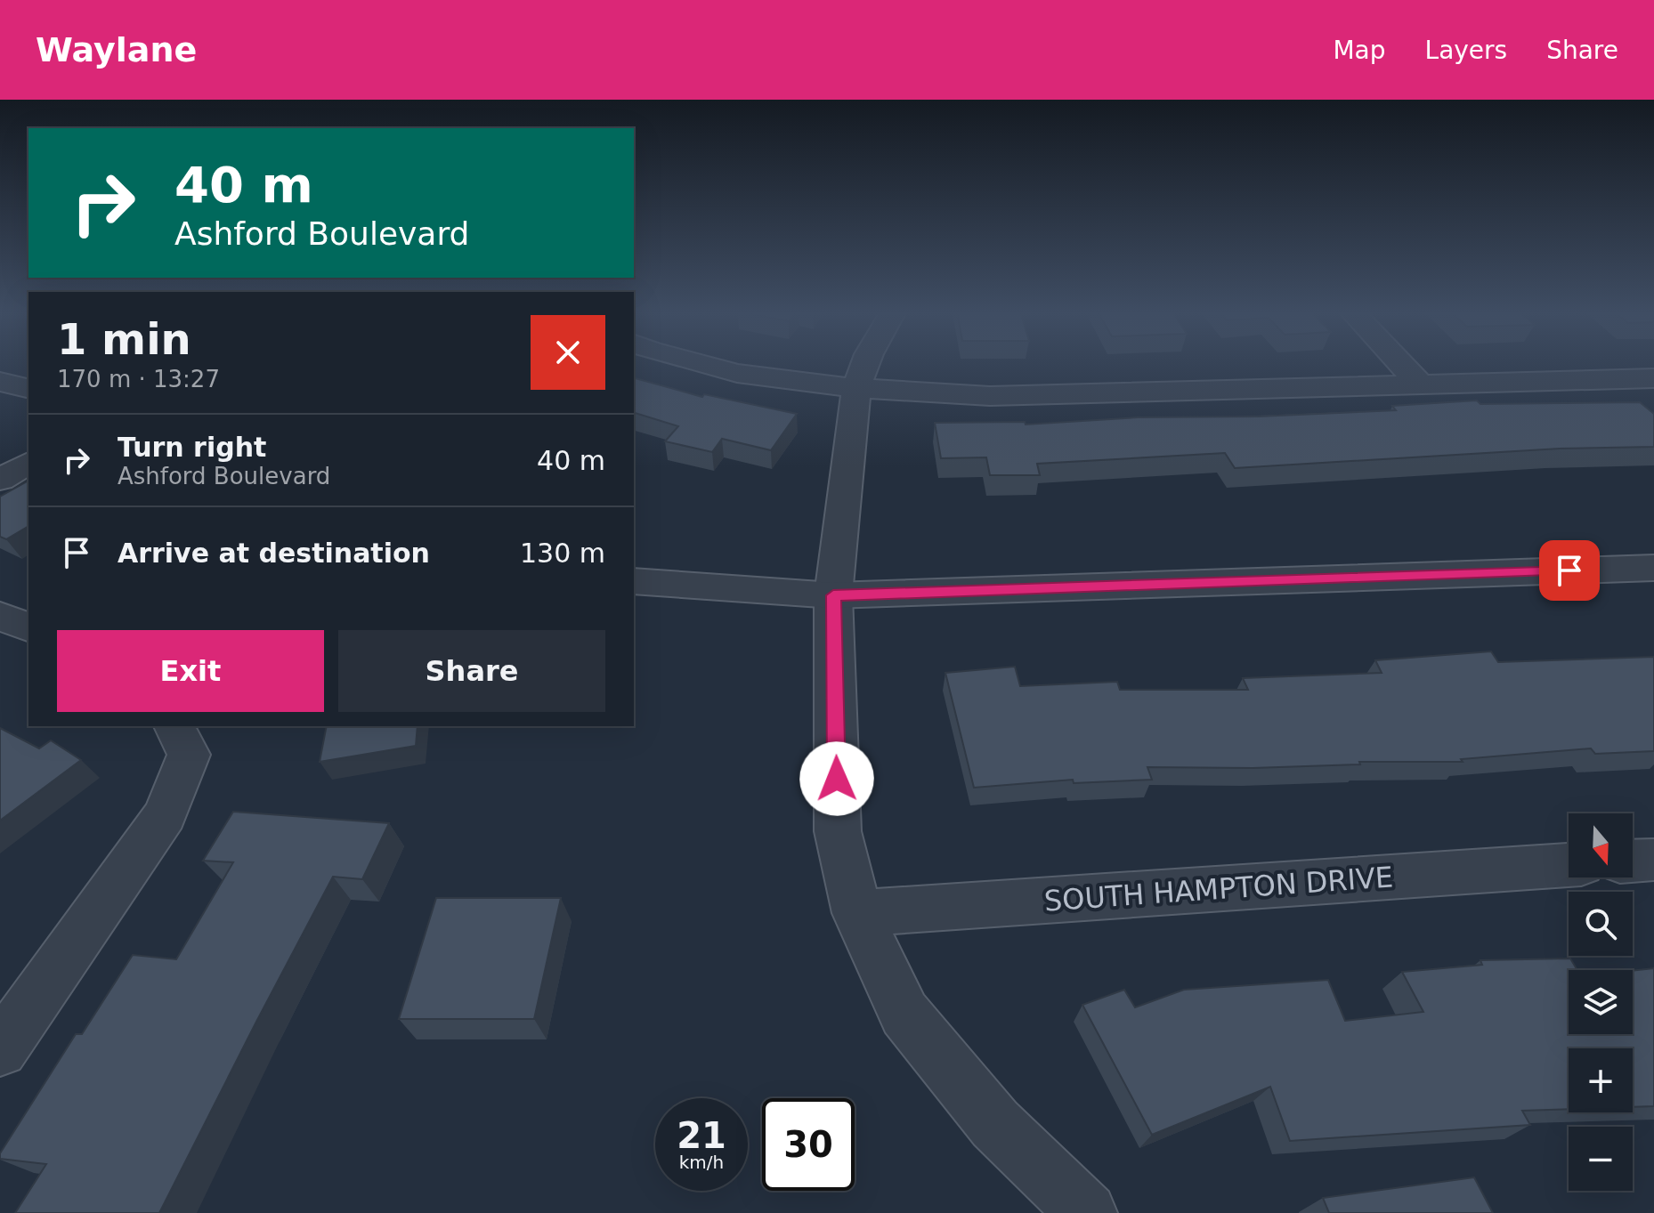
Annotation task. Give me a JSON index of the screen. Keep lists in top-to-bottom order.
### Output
{
  "streets": {
    "street": ["SOUTH HAMPTON DRIVE"]
  },
  "north": "bottom",
  "page": {
    "header": "Waylane",
    "nav": ["Map", "Layers", "Share"],
    "turn": ["40 m", "Ashford Boulevard"],
    "heading": ["1 min", "170 m · 13:27"],
    "list": [
      {
        "name": "Turn right",
        "note": "Ashford Boulevard",
        "value": "40 m"
      },
      {
        "name": "Arrive at destination",
        "value": "130 m"
      }
    ],
    "buttons": ["Exit", "Share"],
    "map_buttons": ["+", "−"],
    "speed": "21 km/h",
    "limit": "30"
  }
}
